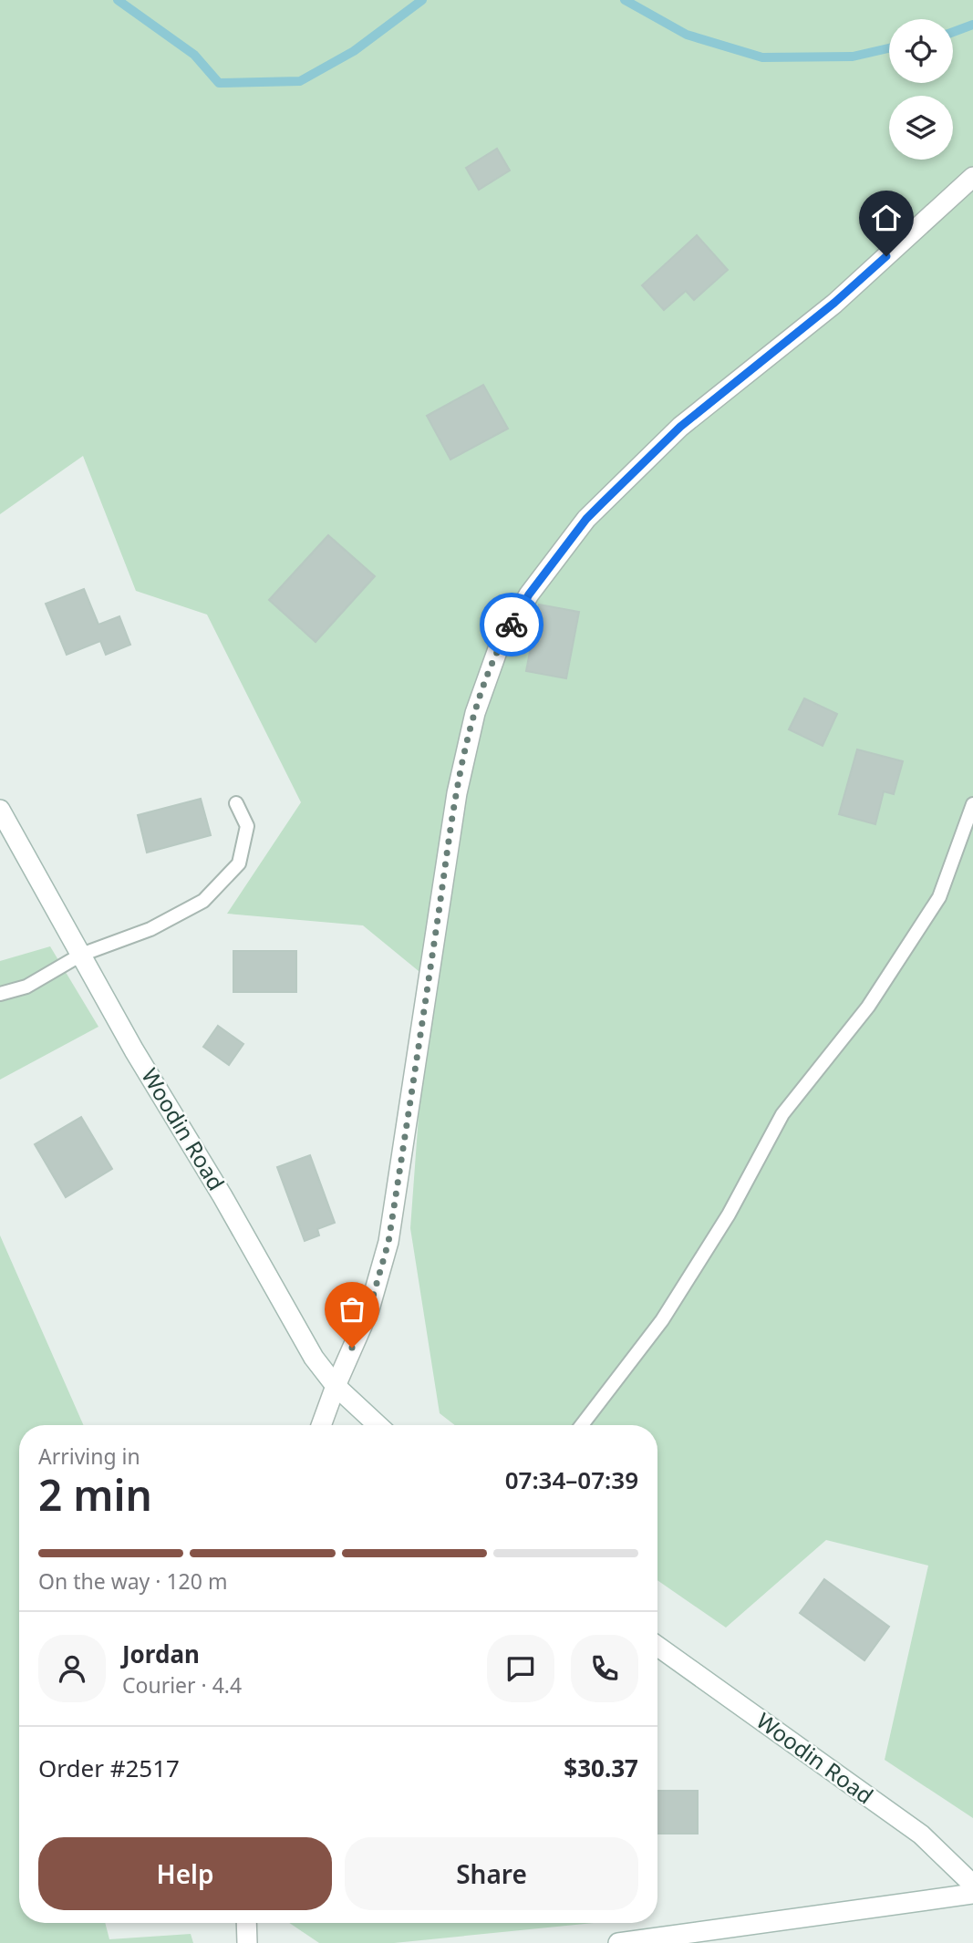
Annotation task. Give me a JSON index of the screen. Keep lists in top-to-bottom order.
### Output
{
  "streets": {
    "street": ["Woodin Road"]
  },
  "page": {
    "heading": ["2 min", "Arriving in", "07:34–07:39"],
    "panel": [
      "Jordan",
      "Courier · 4.4",
      "Order #2517",
      "$30.37"
    ],
    "bar": "On the way · 120 m",
    "buttons": ["Help", "Share"]
  }
}
